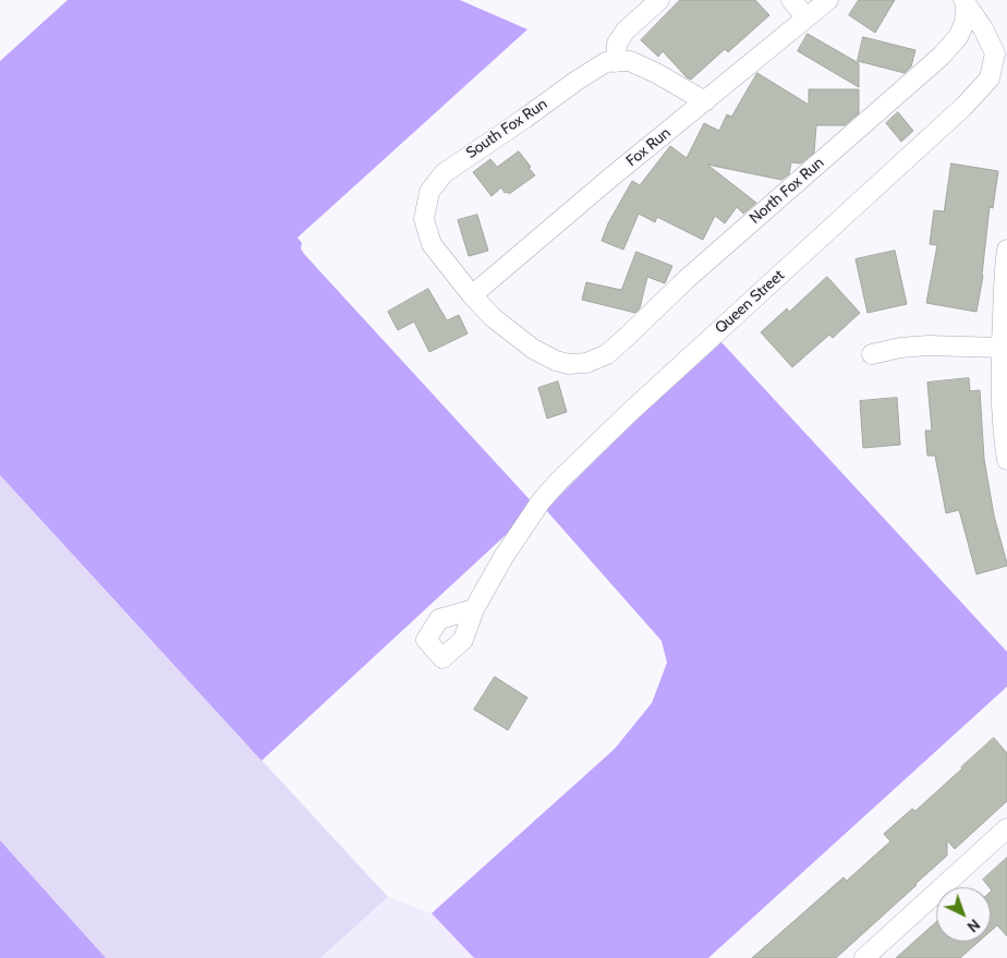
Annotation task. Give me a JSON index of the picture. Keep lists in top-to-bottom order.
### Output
{
  "streets": {
    "street": [
      "South Fox Run",
      "Fox Run",
      "North Fox Run",
      "Queen Street"
    ]
  },
  "crossings": [
    ["South Fox Run", "Fox Run"],
    ["South Fox Run", "North Fox Run"],
    ["Fox Run", "North Fox Run"],
    ["North Fox Run", "Queen Street"]
  ],
  "north": "bottom right"
}
